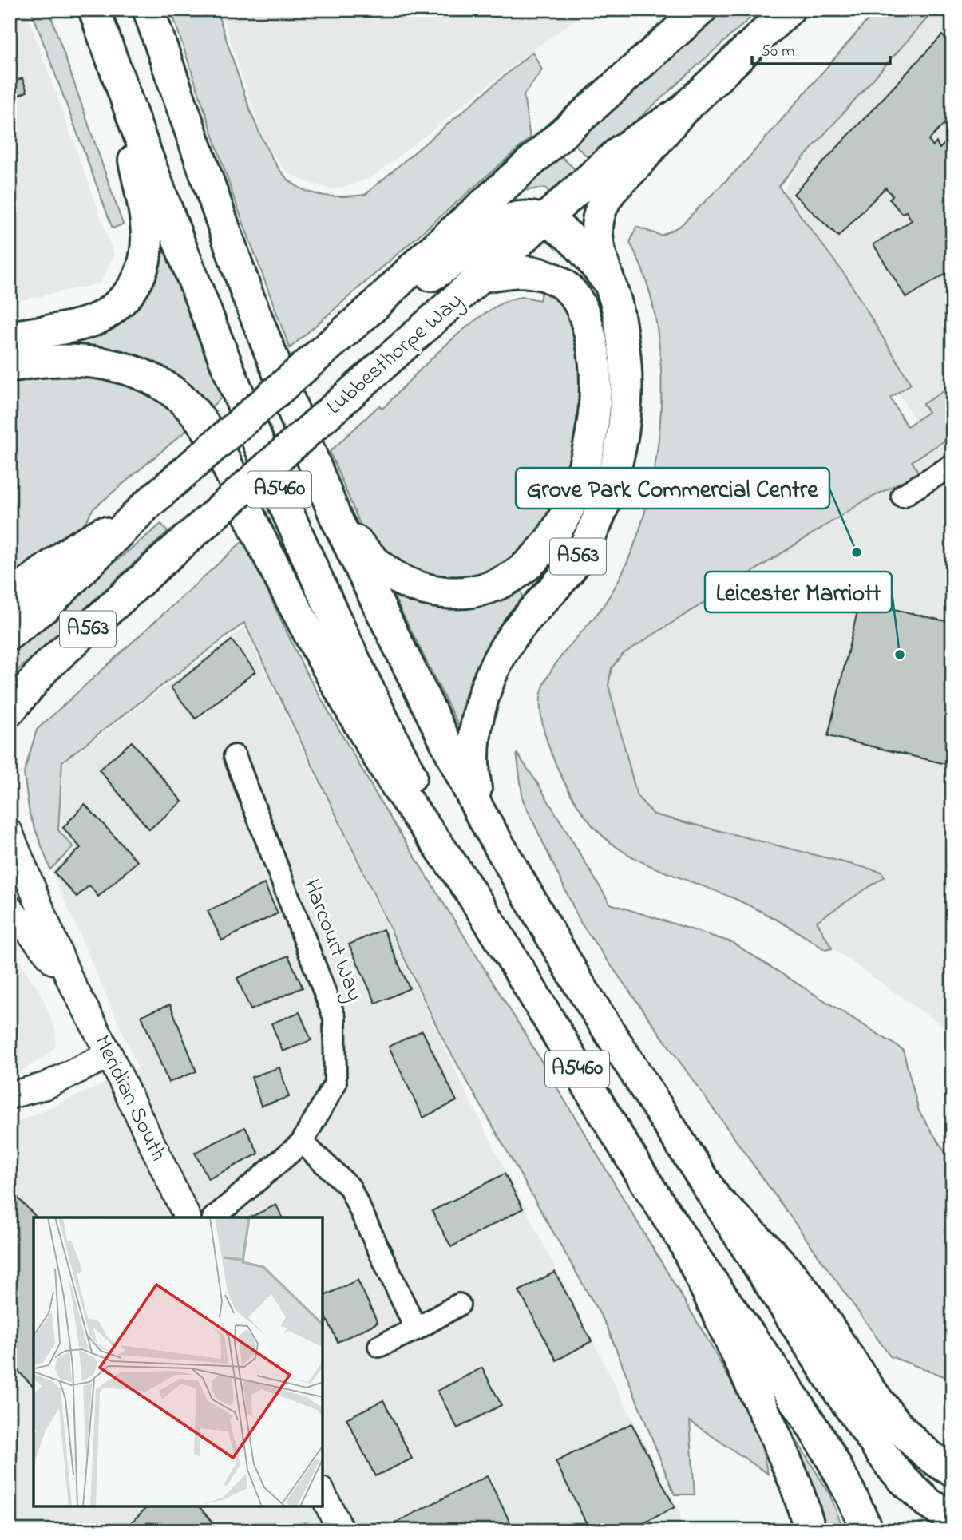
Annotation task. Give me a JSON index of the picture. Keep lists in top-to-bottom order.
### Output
{
  "streets": {
    "highway": ["Lubbesthorpe Way", "A5460", "A563"],
    "street": ["Harcourt Way", "Meridian South"]
  },
  "crossings": [
    ["Lubbesthorpe Way", "A563"],
    ["A5460", "A563"]
  ],
  "places": ["Grove Park Commercial Centre", "Leicester Marriott"],
  "scale_bar": "50 m"
}
